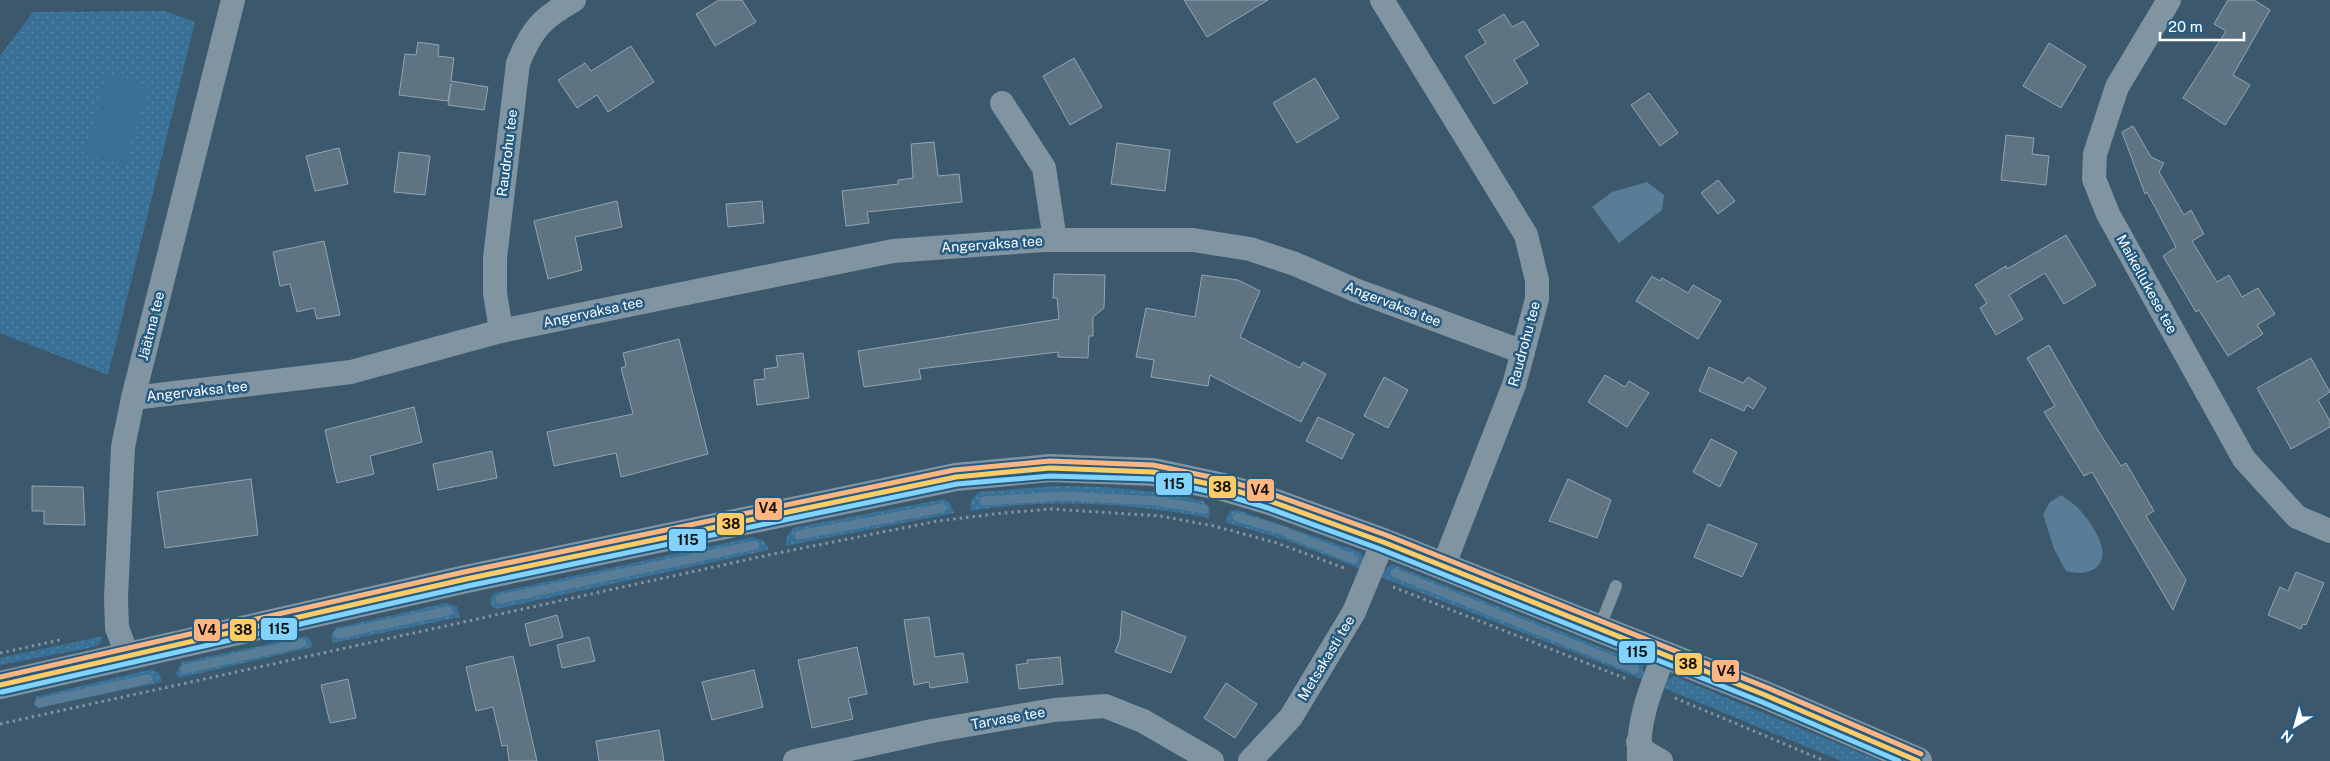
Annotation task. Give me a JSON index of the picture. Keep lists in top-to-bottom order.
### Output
{
  "streets": {
    "street": [
      "Raudrohu tee",
      "Angervaksa tee",
      "Maikellukese tee",
      "Jäätma tee",
      "Metsakasti tee",
      "Tarvase tee"
    ]
  },
  "crossings": [
    ["Raudrohu tee", "Angervaksa tee"],
    ["Angervaksa tee", "Jäätma tee"]
  ],
  "lines": ["transit line V4", "transit line 38", "transit line 115"],
  "scale_bar": "20 m",
  "north": "bottom left"
}
